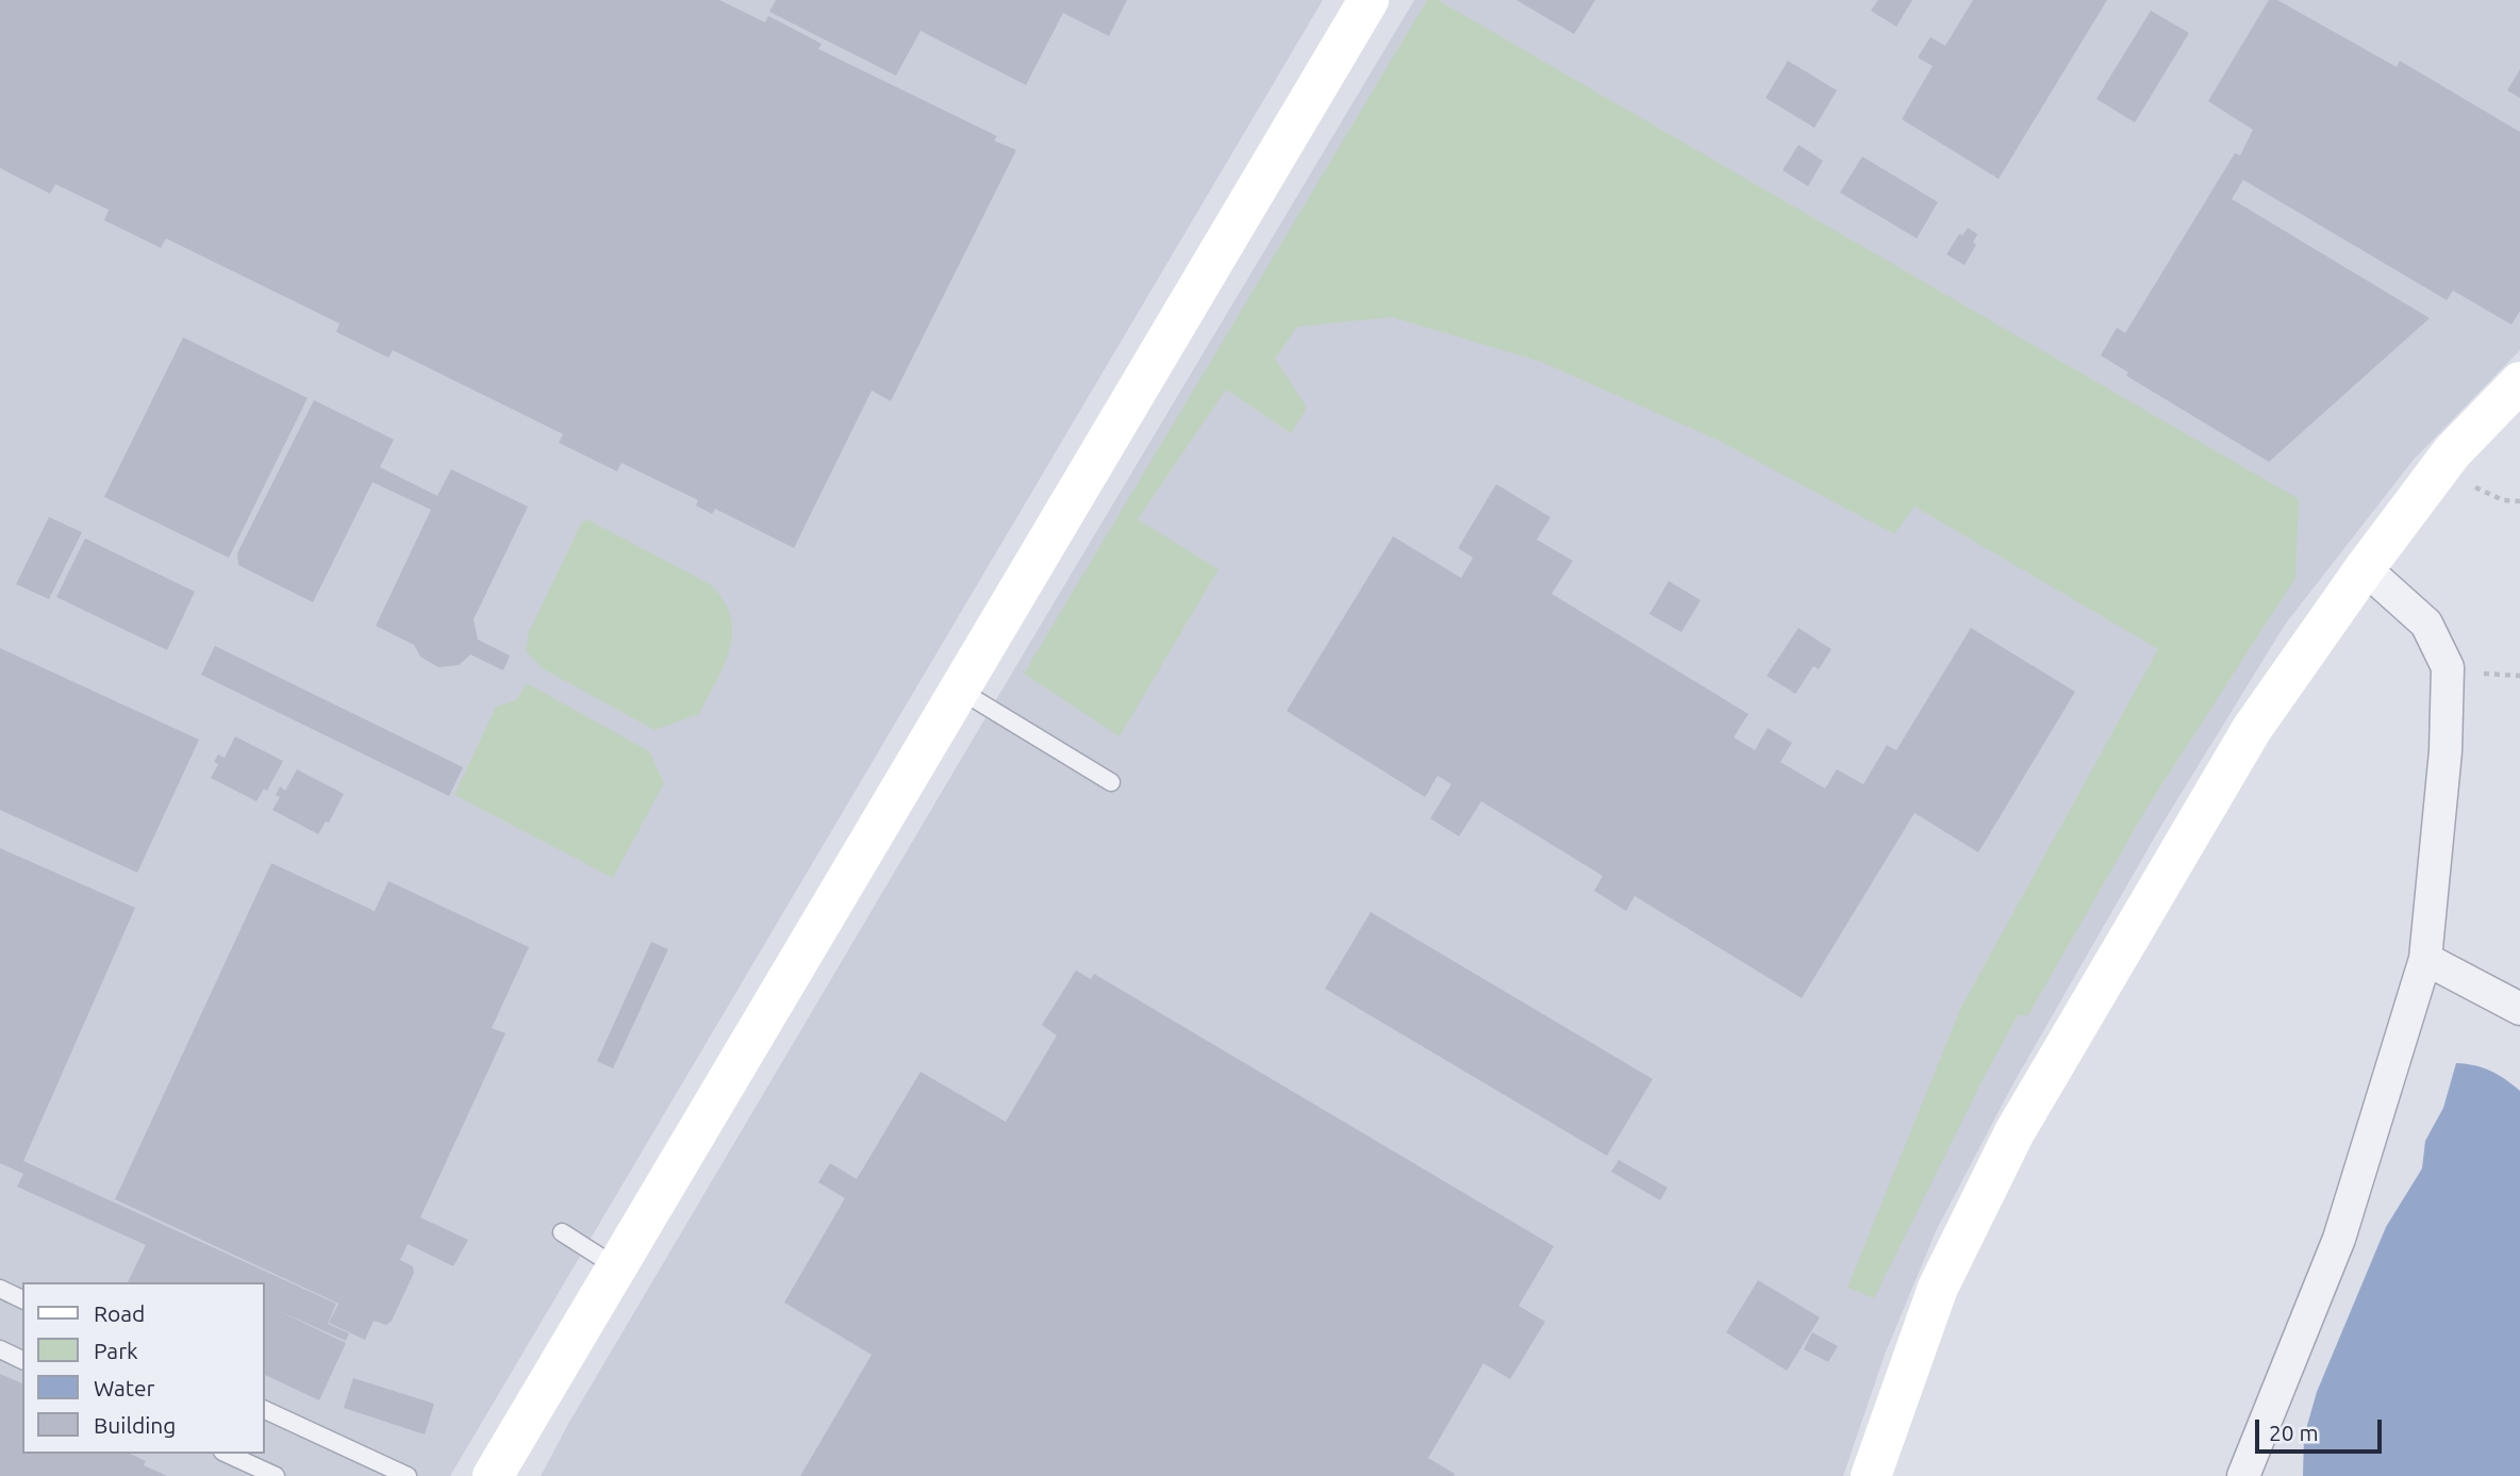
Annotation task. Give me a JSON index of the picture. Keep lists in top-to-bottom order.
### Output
{
  "legend": [
    "Road",
    "Park",
    "Water",
    "Building"
  ],
  "scale_bar": "20 m"
}
